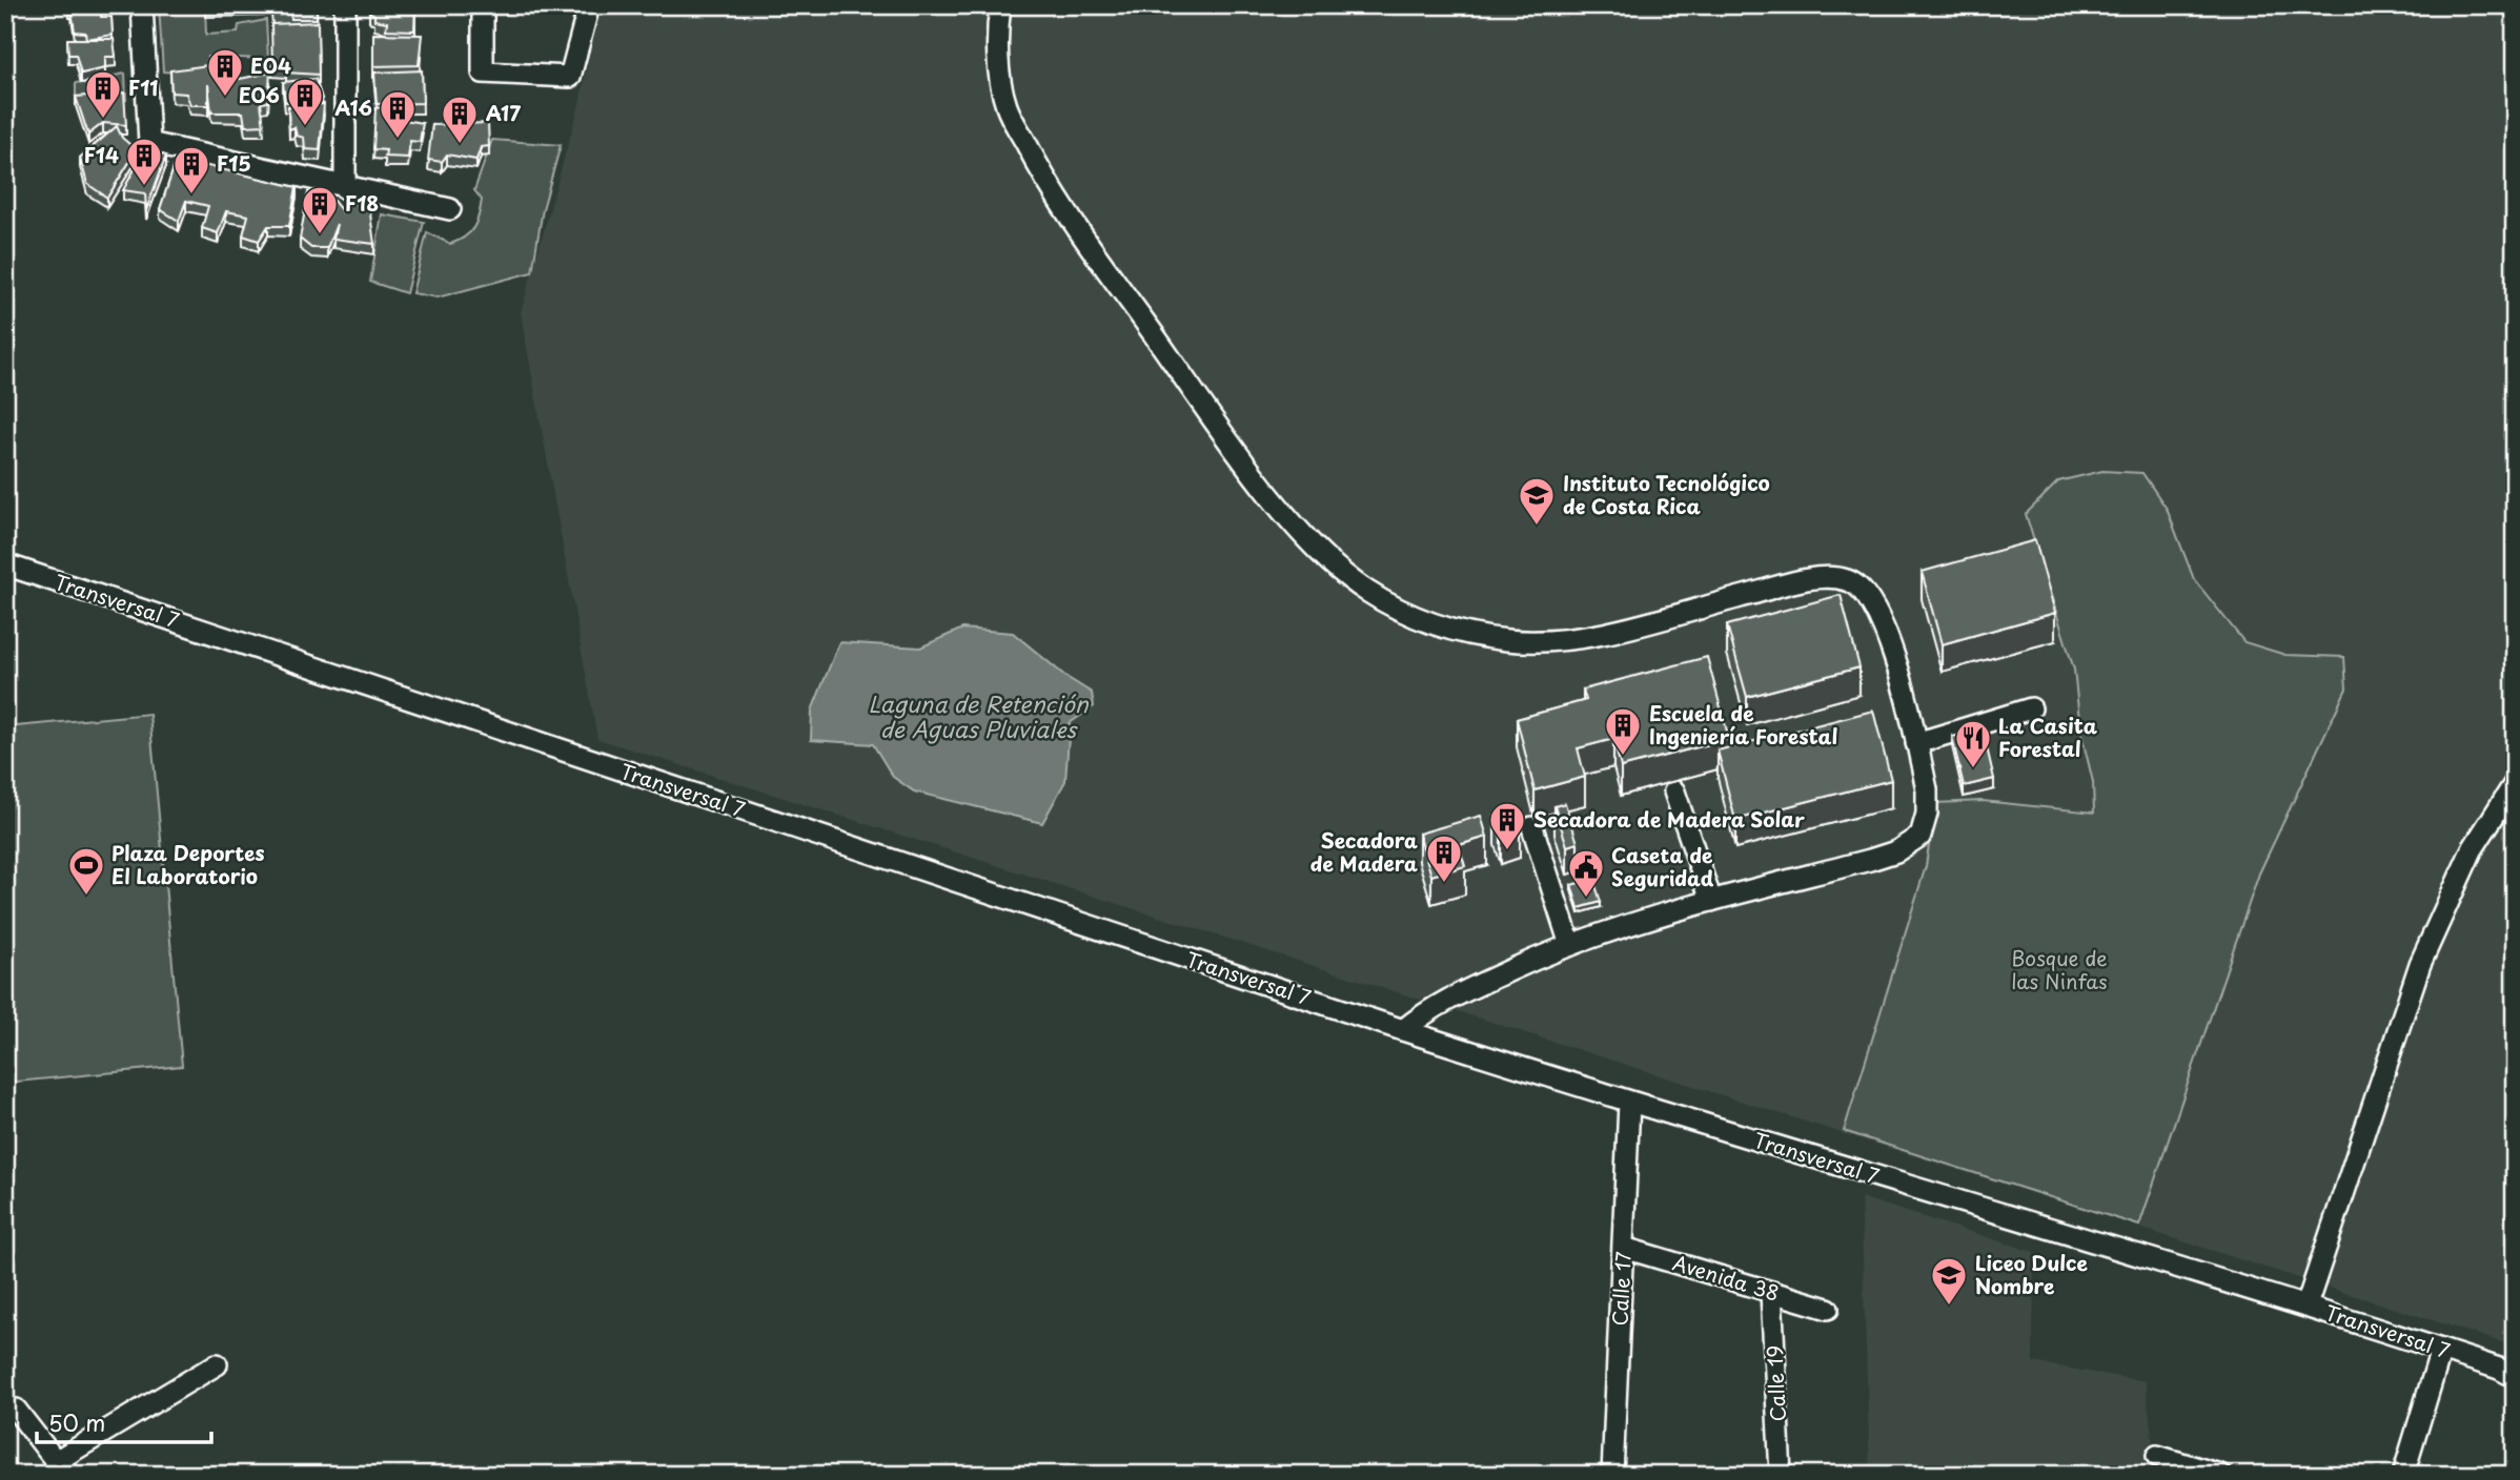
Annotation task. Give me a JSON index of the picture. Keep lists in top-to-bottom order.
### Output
{
  "streets": {
    "street": [
      "Transversal 7",
      "Avenida 38",
      "Calle 17",
      "Calle 19"
    ]
  },
  "crossings": [
    ["Transversal 7", "Calle 17"],
    ["Avenida 38", "Calle 17"],
    ["Avenida 38", "Calle 19"]
  ],
  "water": ["Laguna de Retención de Aguas Pluviales"],
  "parks": ["Bosque de las Ninfas"],
  "places": {
    "building": [
      "E04",
      "F11",
      "E06",
      "A16",
      "A17",
      "F14",
      "F15",
      "F18",
      "Escuela de Ingeniería Forestal",
      "Secadora de Madera Solar",
      "Secadora de Madera"
    ],
    "school or university": ["Instituto Tecnológico de Costa Rica", "Liceo Dulce Nombre"],
    "restaurant": ["La Casita Forestal"],
    "sports": ["Plaza Deportes El Laboratorio"],
    "public building": ["Caseta de Seguridad"]
  },
  "scale_bar": "50 m"
}
